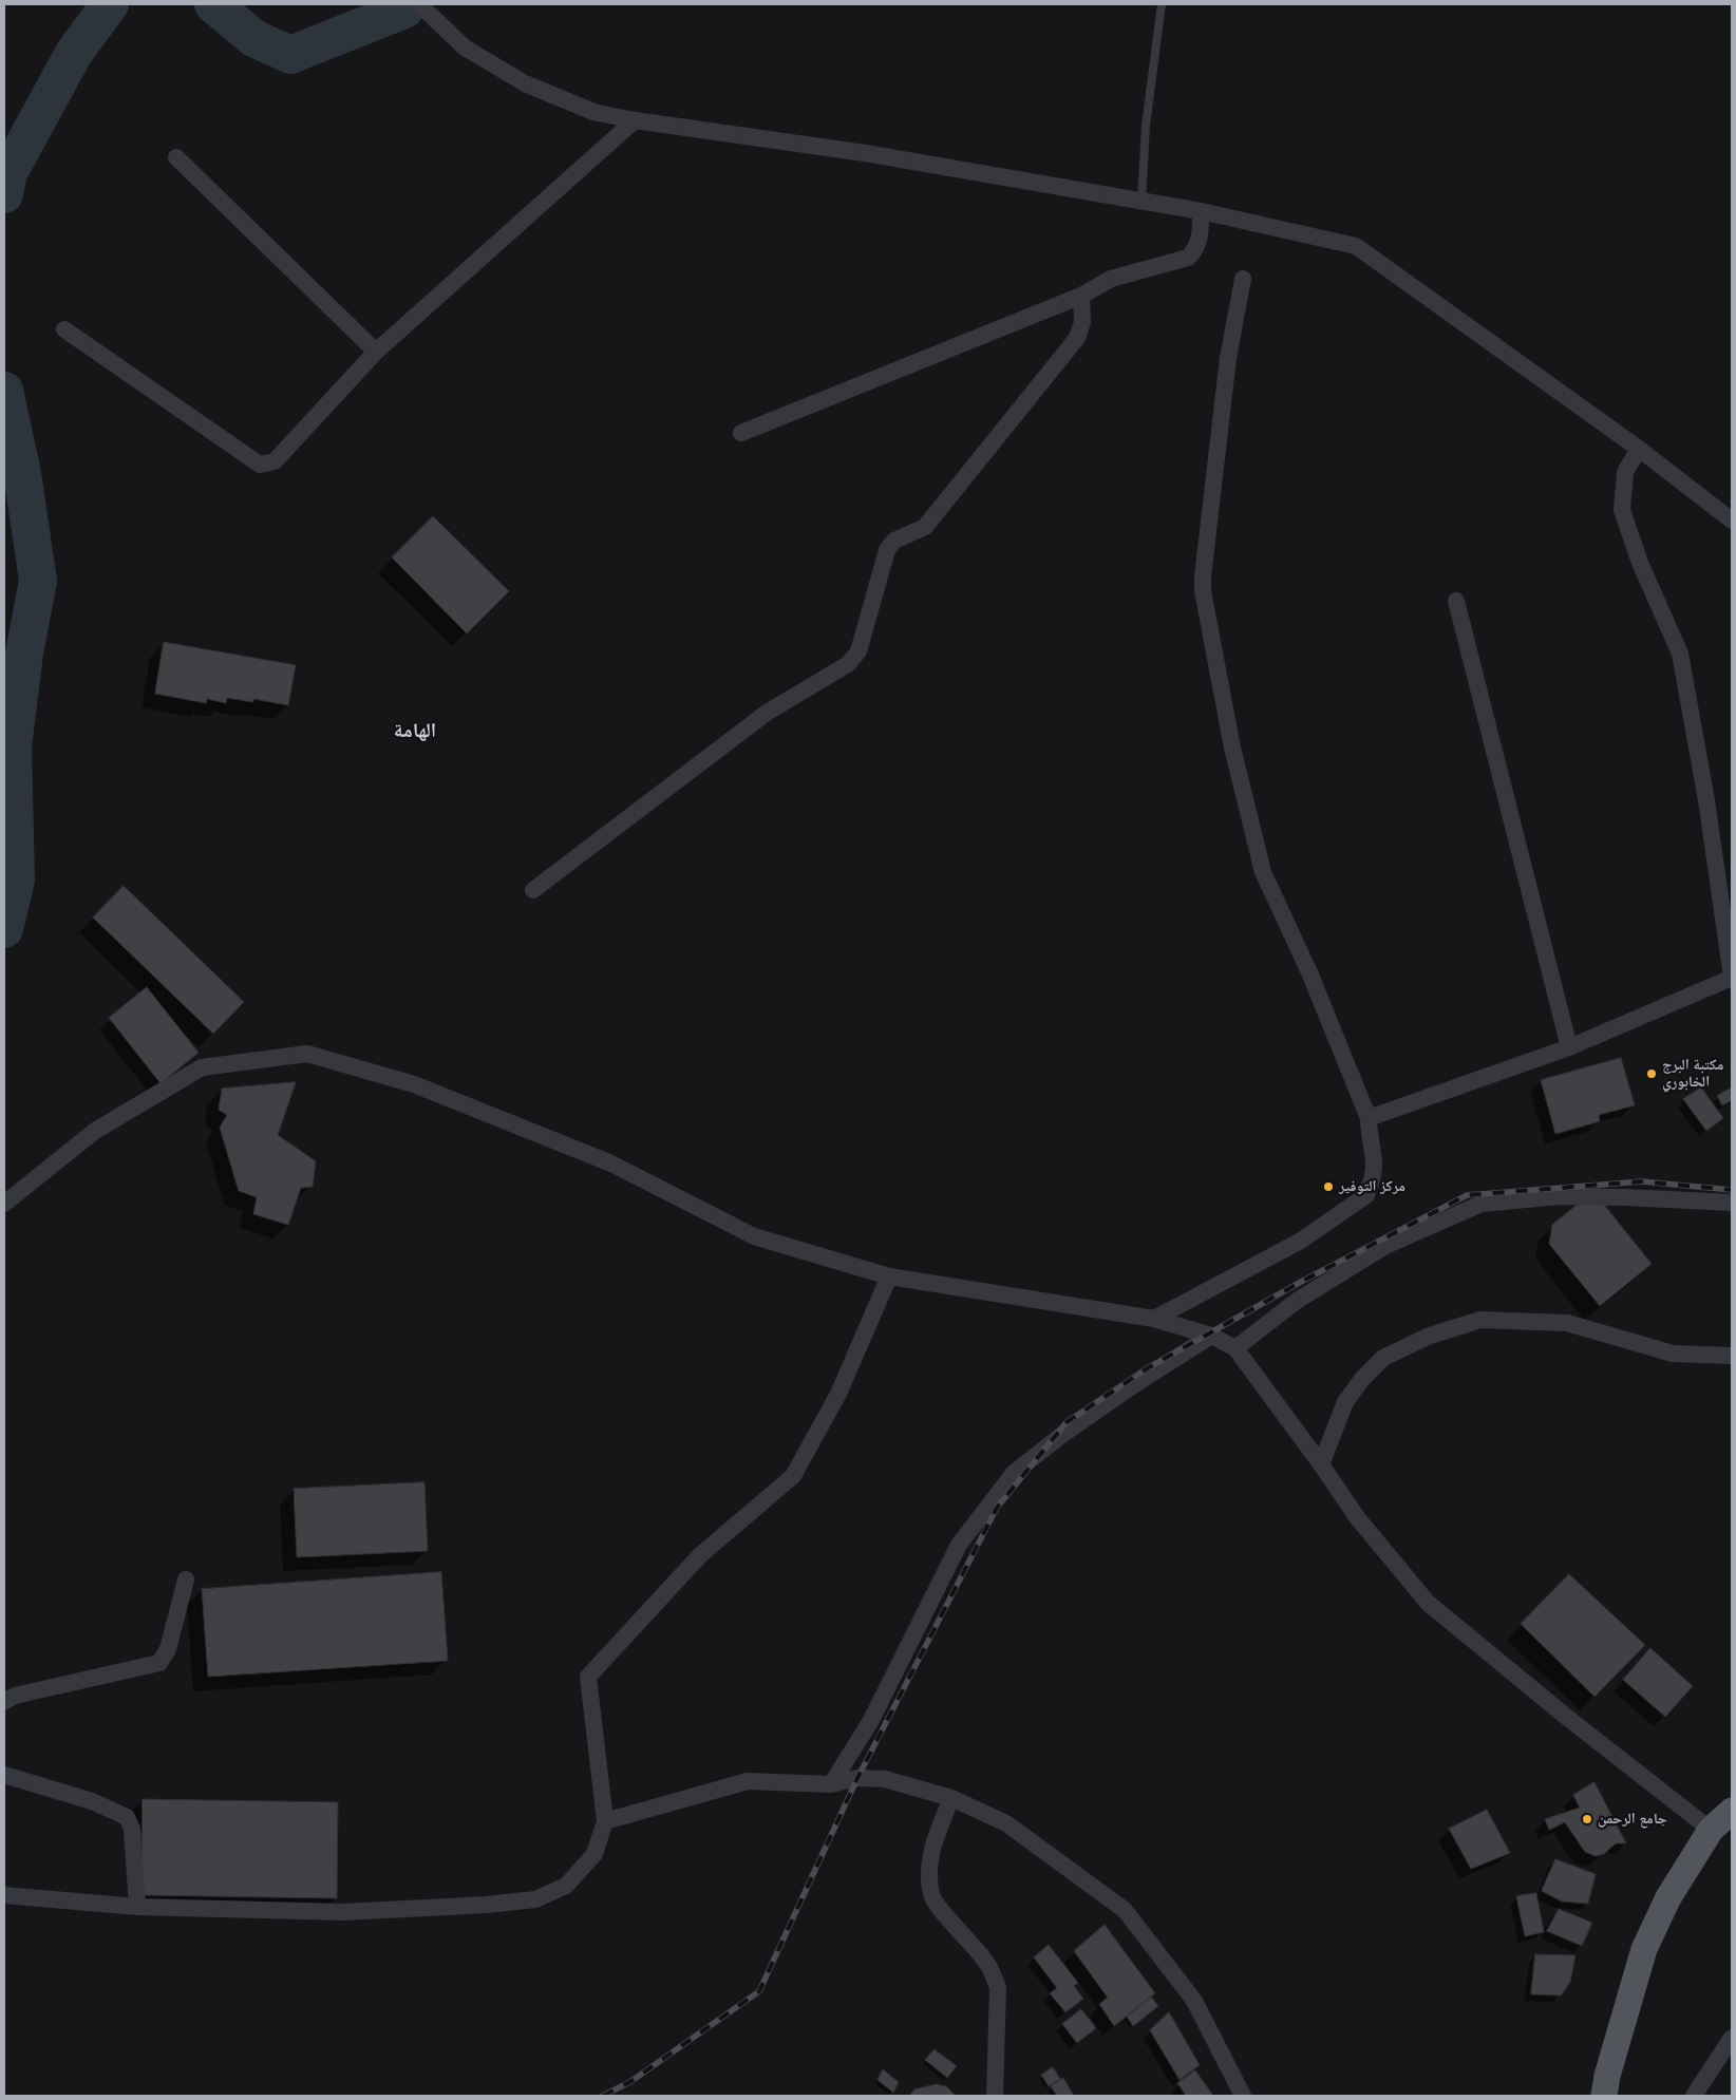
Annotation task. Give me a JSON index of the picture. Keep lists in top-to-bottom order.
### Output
{
  "districts": ["الهامة"],
  "places": ["مكتبة البرج الخابوري", "مركز التوفير", "جامع الرحمن"]
}
